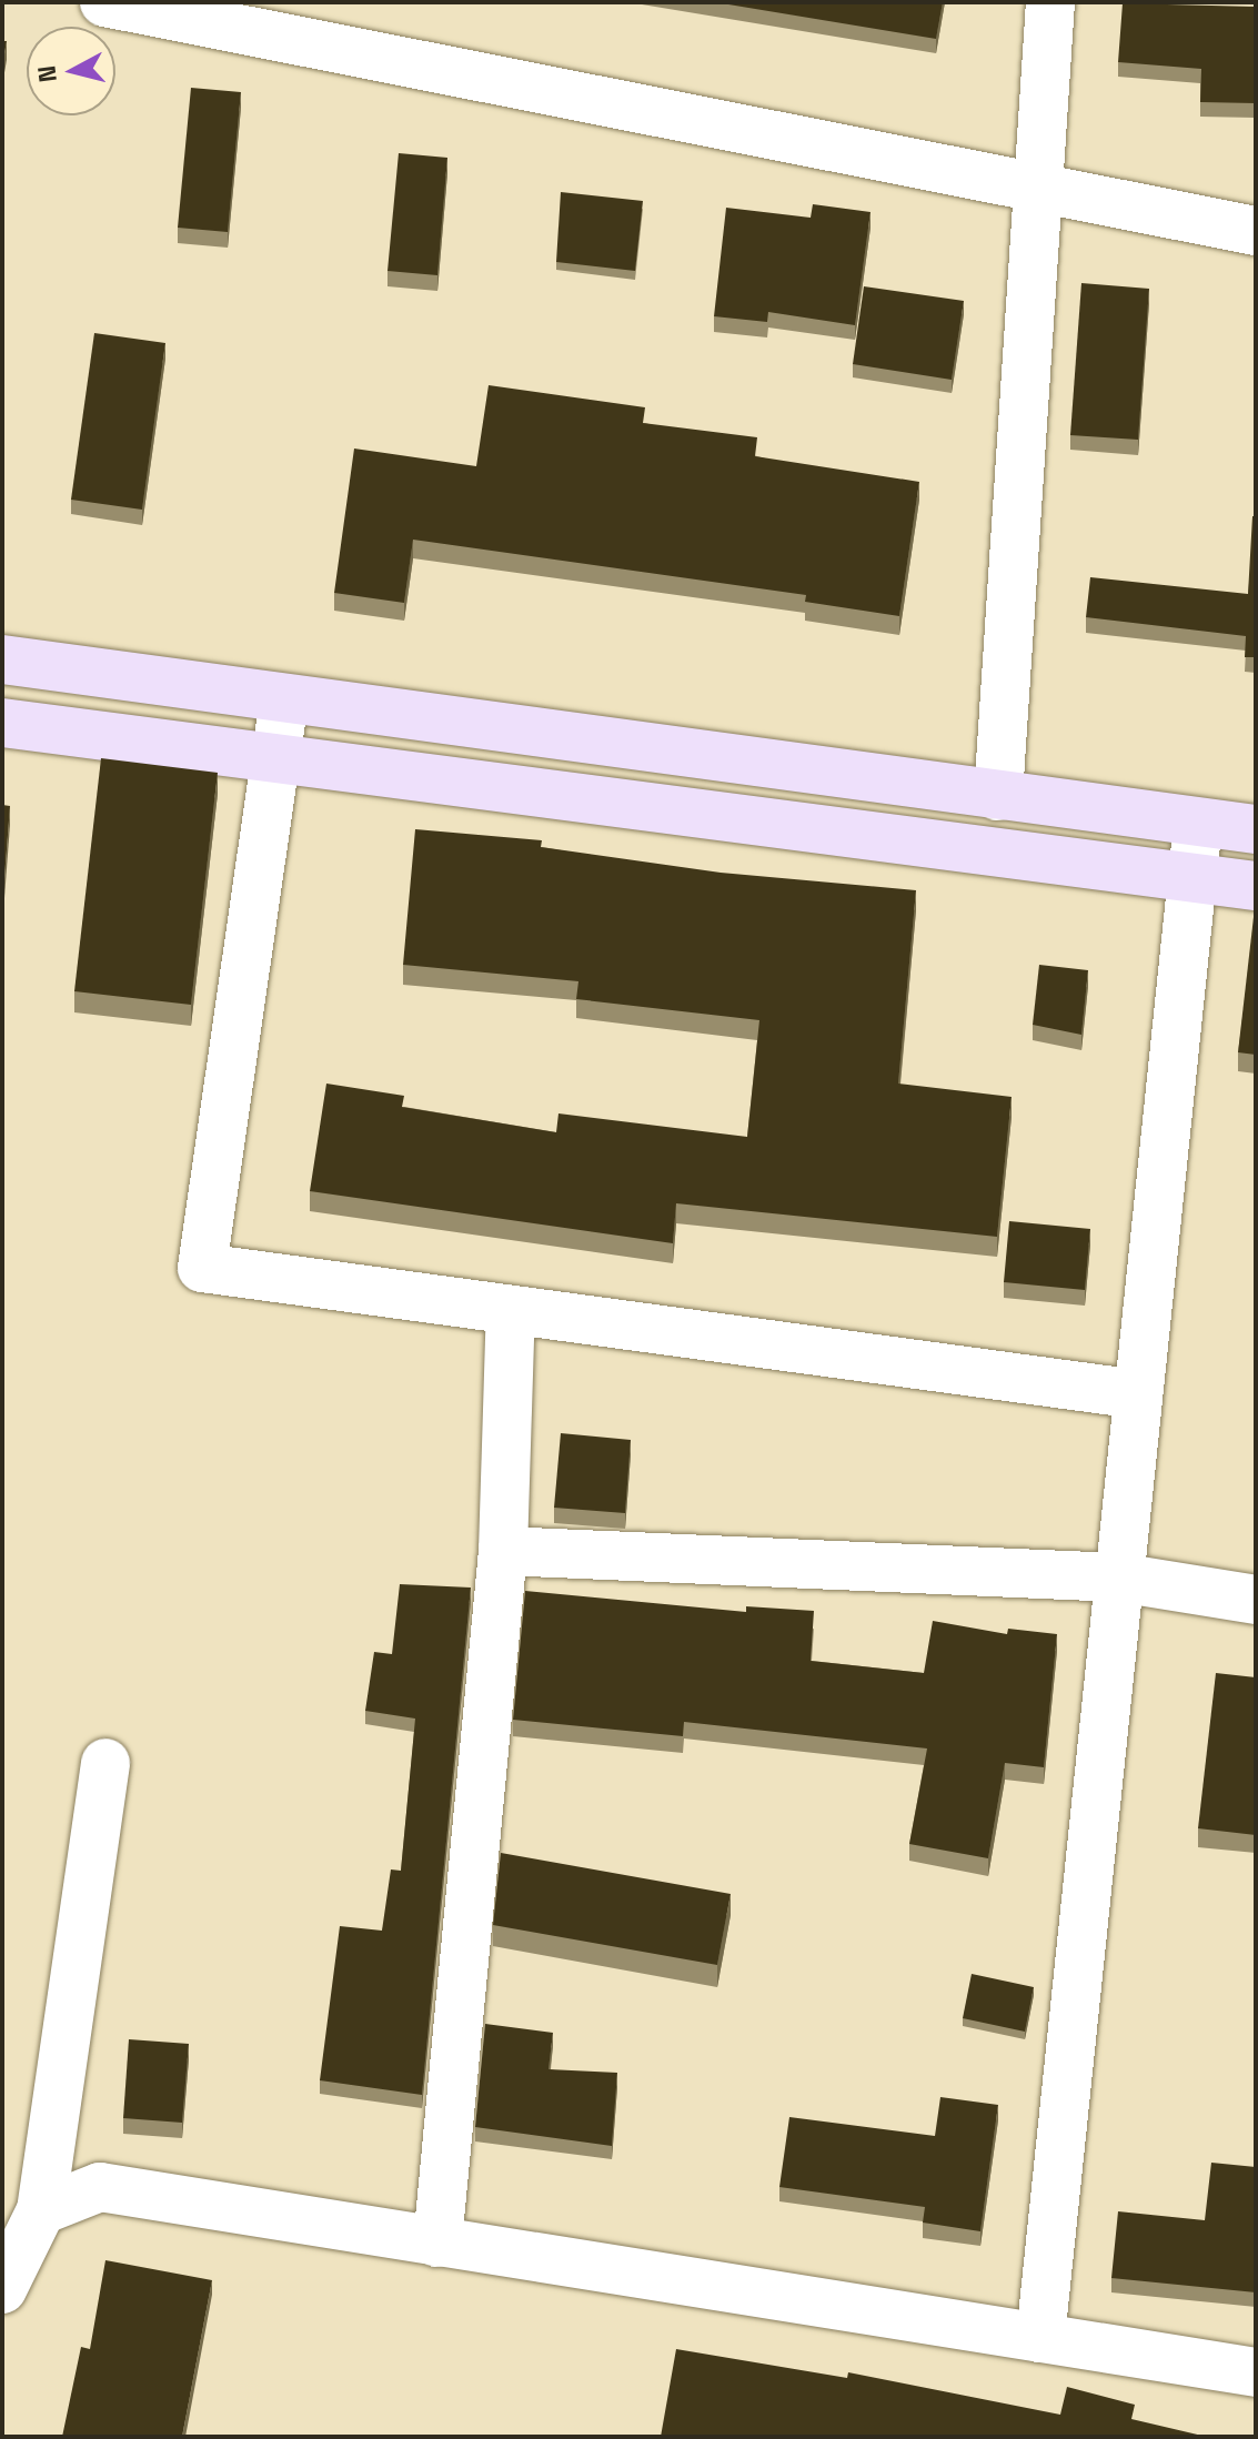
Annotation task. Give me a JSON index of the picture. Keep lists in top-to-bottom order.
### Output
{
  "north": "left"
}
